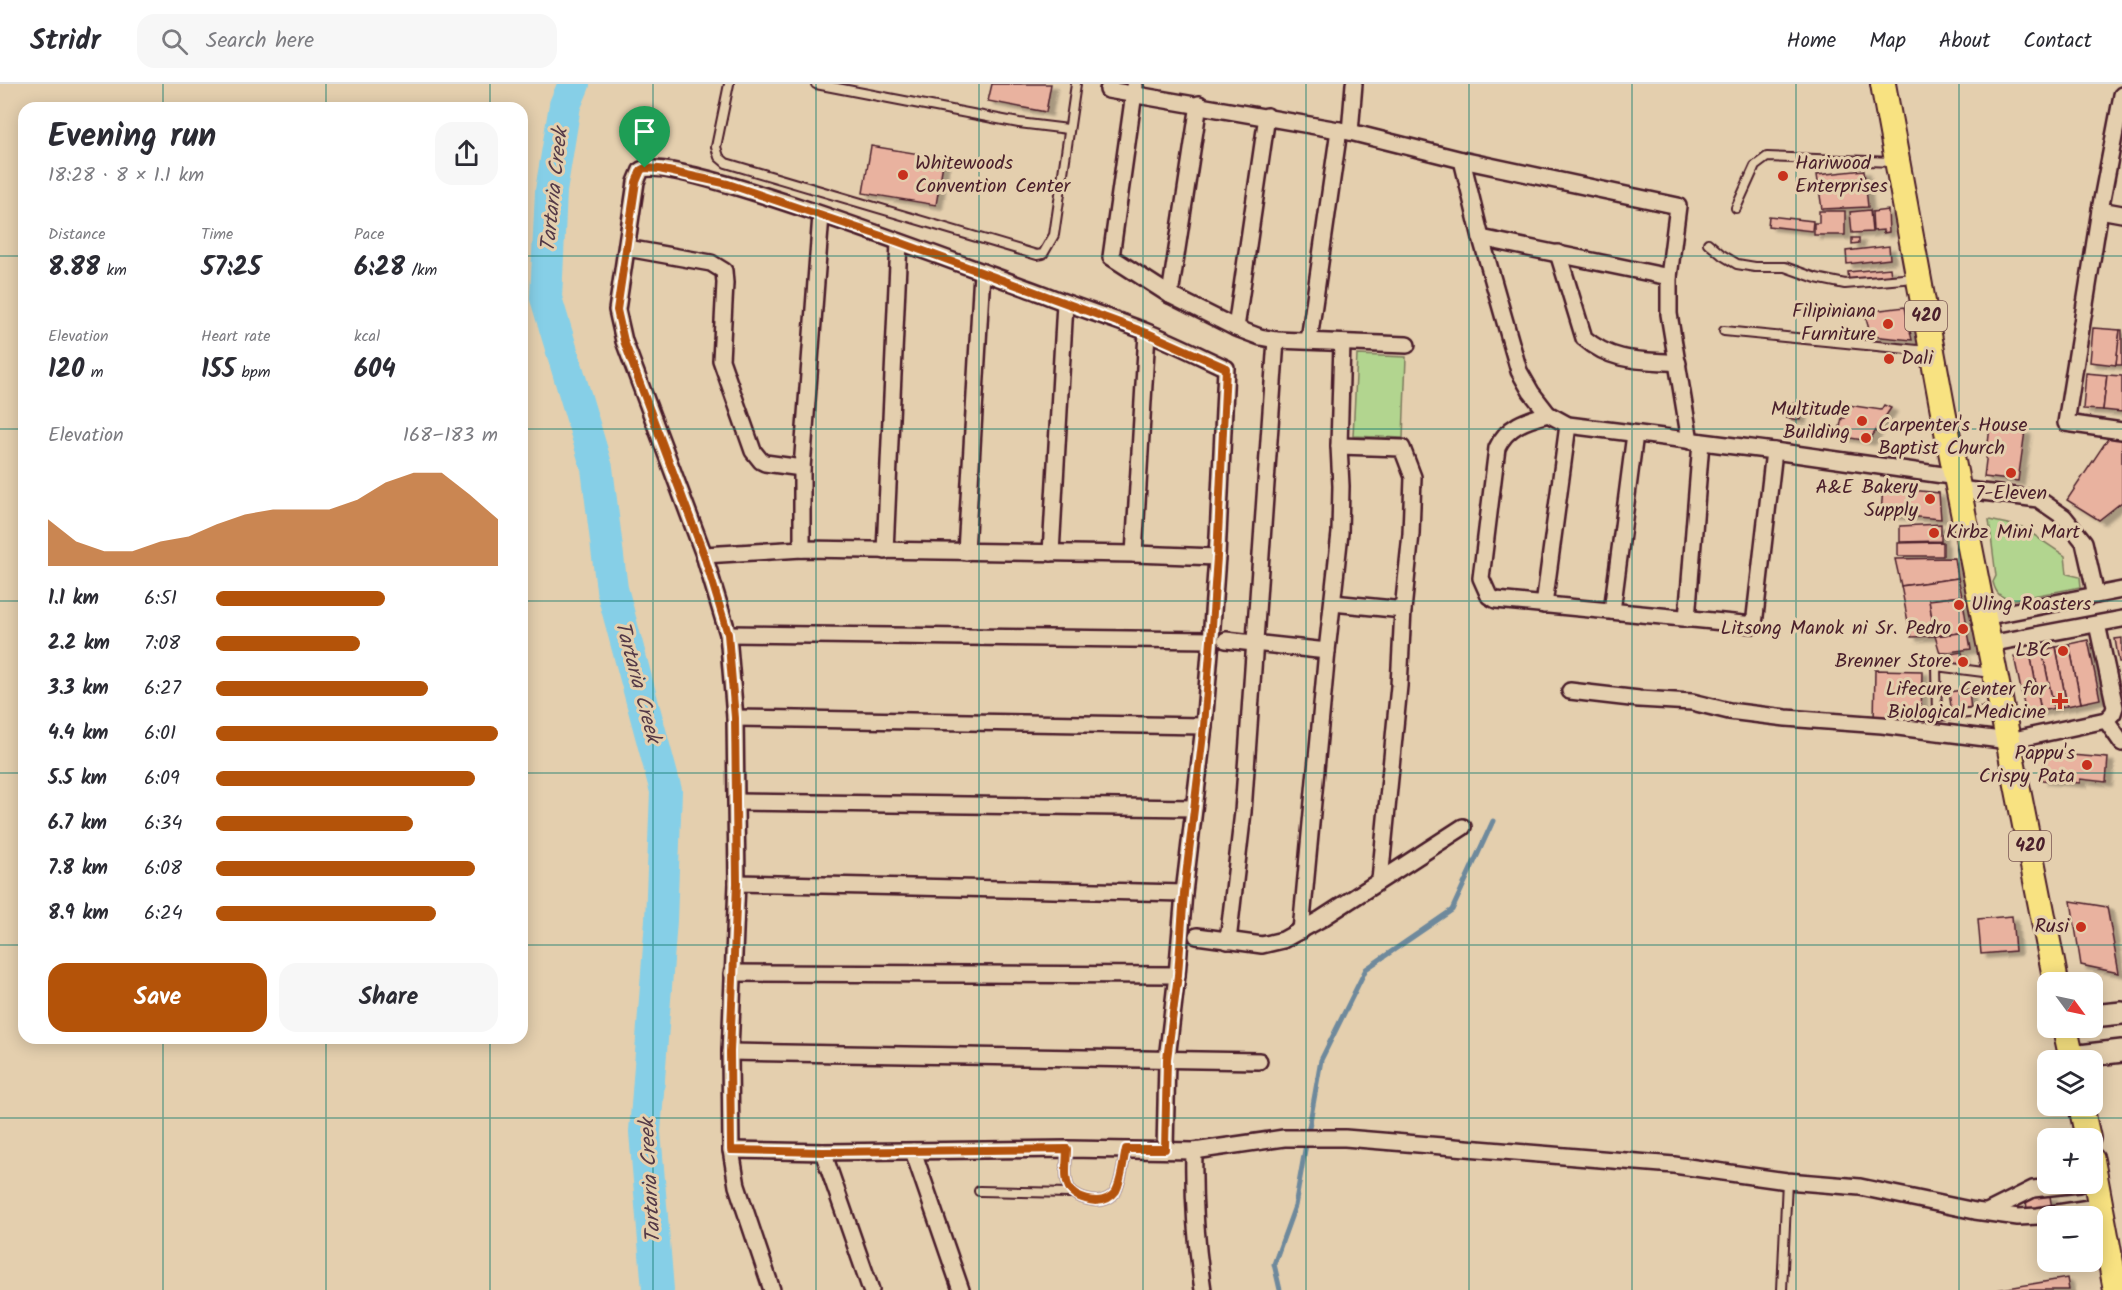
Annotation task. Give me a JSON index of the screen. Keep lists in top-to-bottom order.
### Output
{
  "streets": {
    "main road": ["420"]
  },
  "water": ["Tartaria Creek"],
  "places": {
    "other": [
      "Whitewoods Convention Center",
      "Hariwood Enterprises",
      "Filipiniana Furniture",
      "Dali",
      "Multitude Building",
      "Carpenter's House Baptist Church",
      "7-Eleven",
      "A&E Bakery Supply",
      "Kirbz Mini Mart",
      "Uling Roasters",
      "Litsong Manok ni Sr. Pedro",
      "LBC",
      "Brenner Store",
      "Pappu's Crispy Pata",
      "Rusi"
    ],
    "health": ["Lifecure Center for Biological Medicine"]
  },
  "north": "bottom right",
  "page": {
    "header": "Stridr",
    "search": "Search here",
    "nav": [
      "Home",
      "Map",
      "About",
      "Contact"
    ],
    "heading": ["Evening run", "18:28 · 8 × 1.1 km"],
    "stats": [
      ["Distance", "8.88 km"],
      ["Time", "57:25"],
      ["Pace", "6:28 /km"],
      ["Elevation", "120 m"],
      ["Heart rate", "155 bpm"],
      ["kcal", "604"]
    ],
    "chart": ["Elevation", "168–183 m"],
    "list": [
      {
        "name": "1.1 km",
        "note": "6:51"
      },
      {
        "name": "2.2 km",
        "note": "7:08"
      },
      {
        "name": "3.3 km",
        "note": "6:27"
      },
      {
        "name": "4.4 km",
        "note": "6:01"
      },
      {
        "name": "5.5 km",
        "note": "6:09"
      },
      {
        "name": "6.7 km",
        "note": "6:34"
      },
      {
        "name": "7.8 km",
        "note": "6:08"
      },
      {
        "name": "8.9 km",
        "note": "6:24"
      }
    ],
    "buttons": ["Save", "Share"],
    "map_buttons": ["+", "−"]
  }
}
